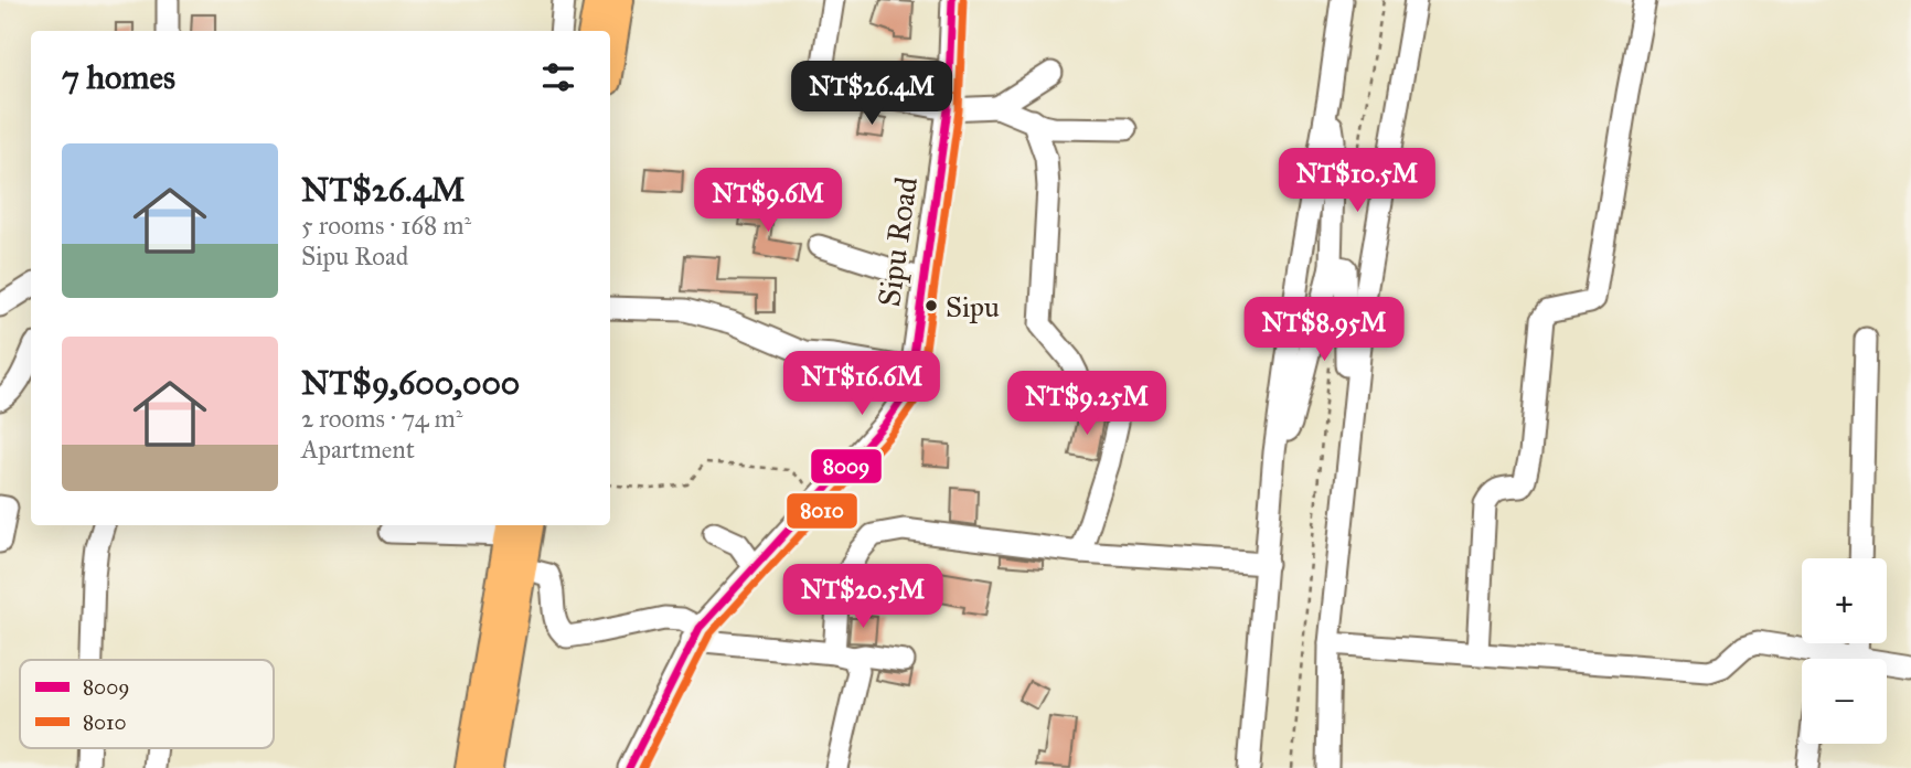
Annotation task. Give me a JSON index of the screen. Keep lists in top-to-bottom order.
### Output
{
  "streets": {
    "street": ["Sipu Road"]
  },
  "places": ["Sipu"],
  "lines": ["transit line 8009", "transit line 8010"],
  "legend": ["8009", "8010"],
  "page": {
    "heading": "7 homes",
    "price": [
      "NT$26.4M",
      "NT$10.5M",
      "NT$9.6M",
      "NT$8.95M",
      "NT$16.6M",
      "NT$9.25M",
      "NT$20.5M"
    ],
    "list": [
      {
        "name": "NT$26.4M",
        "note": "5 rooms · 168 m² · Sipu Road"
      },
      {
        "name": "NT$9,600,000",
        "note": "2 rooms · 74 m² · Apartment"
      }
    ],
    "map_buttons": ["+", "−"]
  }
}
